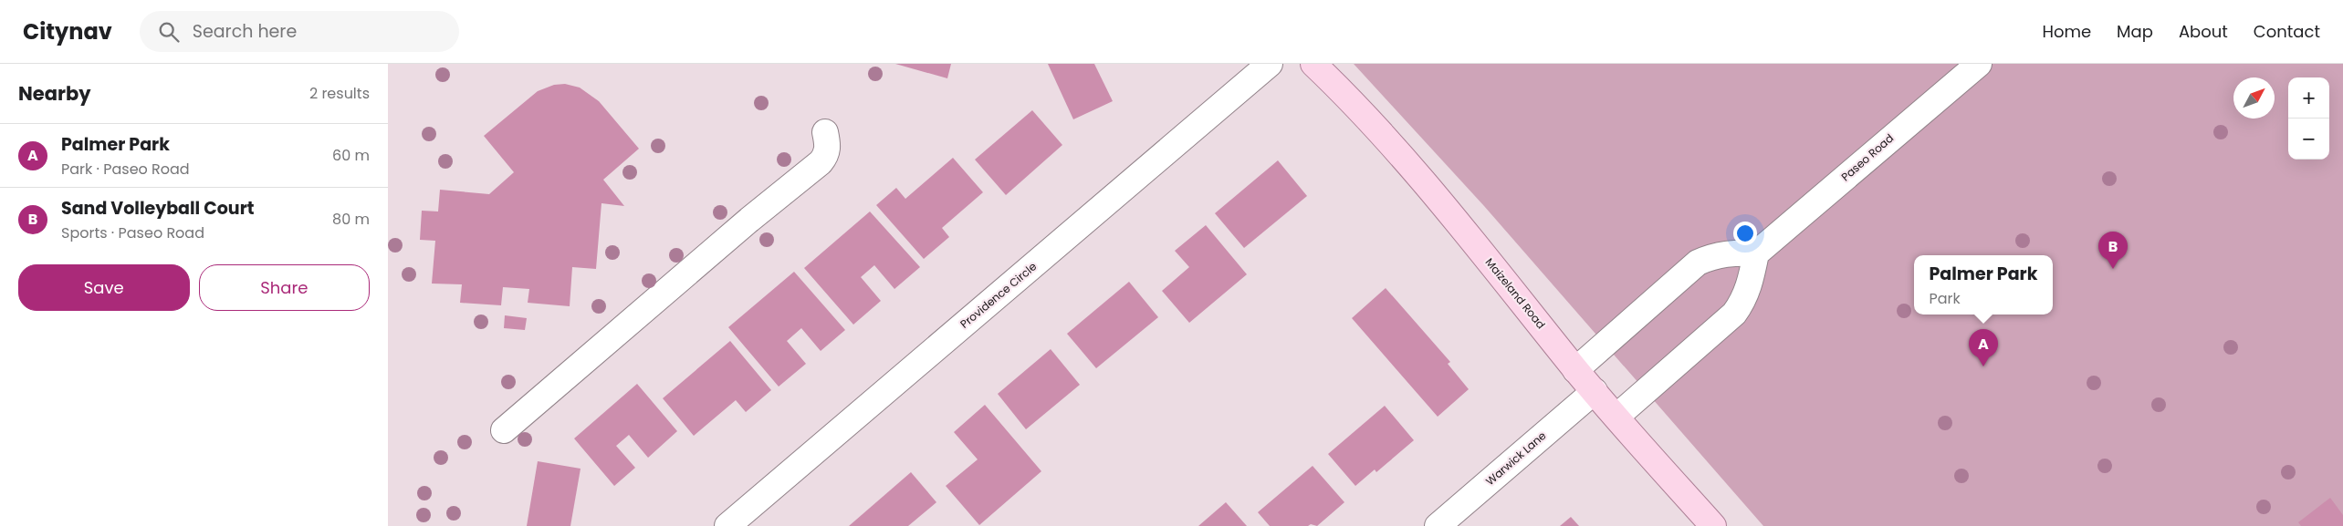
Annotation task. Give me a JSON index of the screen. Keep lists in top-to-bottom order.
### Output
{
  "streets": {
    "main road": ["Maizeland Road"],
    "street": ["Paseo Road", "Providence Circle", "Warwick Lane"]
  },
  "crossings": [
    ["Maizeland Road", "Warwick Lane"]
  ],
  "north": "top right",
  "page": {
    "header": "Citynav",
    "search": "Search here",
    "nav": [
      "Home",
      "Map",
      "About",
      "Contact"
    ],
    "heading": ["Nearby", "2 results"],
    "map_buttons": ["+", "−"],
    "list": [
      {
        "mark": "A",
        "name": "Palmer Park",
        "note": "Park · Paseo Road",
        "value": "60 m"
      },
      {
        "mark": "B",
        "name": "Sand Volleyball Court",
        "note": "Sports · Paseo Road",
        "value": "80 m"
      }
    ],
    "pins": ["B", "A"],
    "buttons": ["Save", "Share"],
    "popup": ["Palmer Park", "Park"]
  }
}
